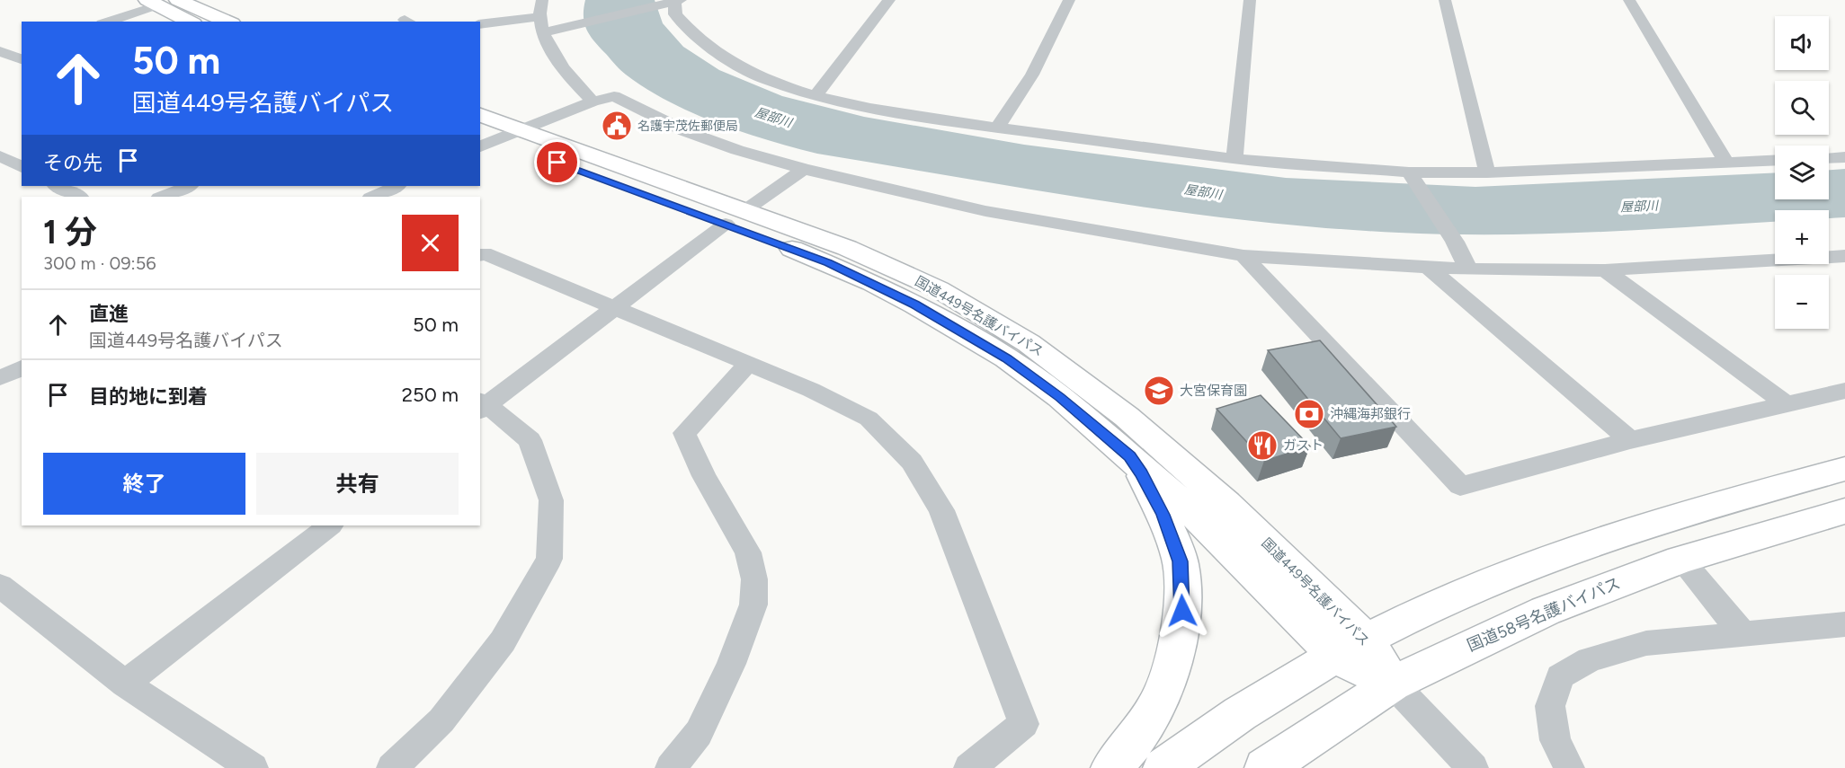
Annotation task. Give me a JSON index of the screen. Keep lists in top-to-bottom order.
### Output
{
  "streets": {
    "highway": ["国道449号名護バイパス", "国道58号名護バイパス"]
  },
  "crossings": [
    ["国道449号名護バイパス", "国道58号名護バイパス"]
  ],
  "water": ["屋部川"],
  "places": {
    "public building": ["名護宇茂佐郵便局"],
    "school or university": ["大宮保育園"],
    "bank": ["沖縄海邦銀行"],
    "restaurant": ["ガスト"]
  },
  "page": {
    "map_buttons": ["+", "−"],
    "turn": ["50 m", "国道449号名護バイパス"],
    "then": "その先",
    "heading": ["1 分", "300 m · 09:56"],
    "list": [
      {
        "name": "直進",
        "note": "国道449号名護バイパス",
        "value": "50 m"
      },
      {
        "name": "目的地に到着",
        "value": "250 m"
      }
    ],
    "buttons": ["終了", "共有"]
  }
}
